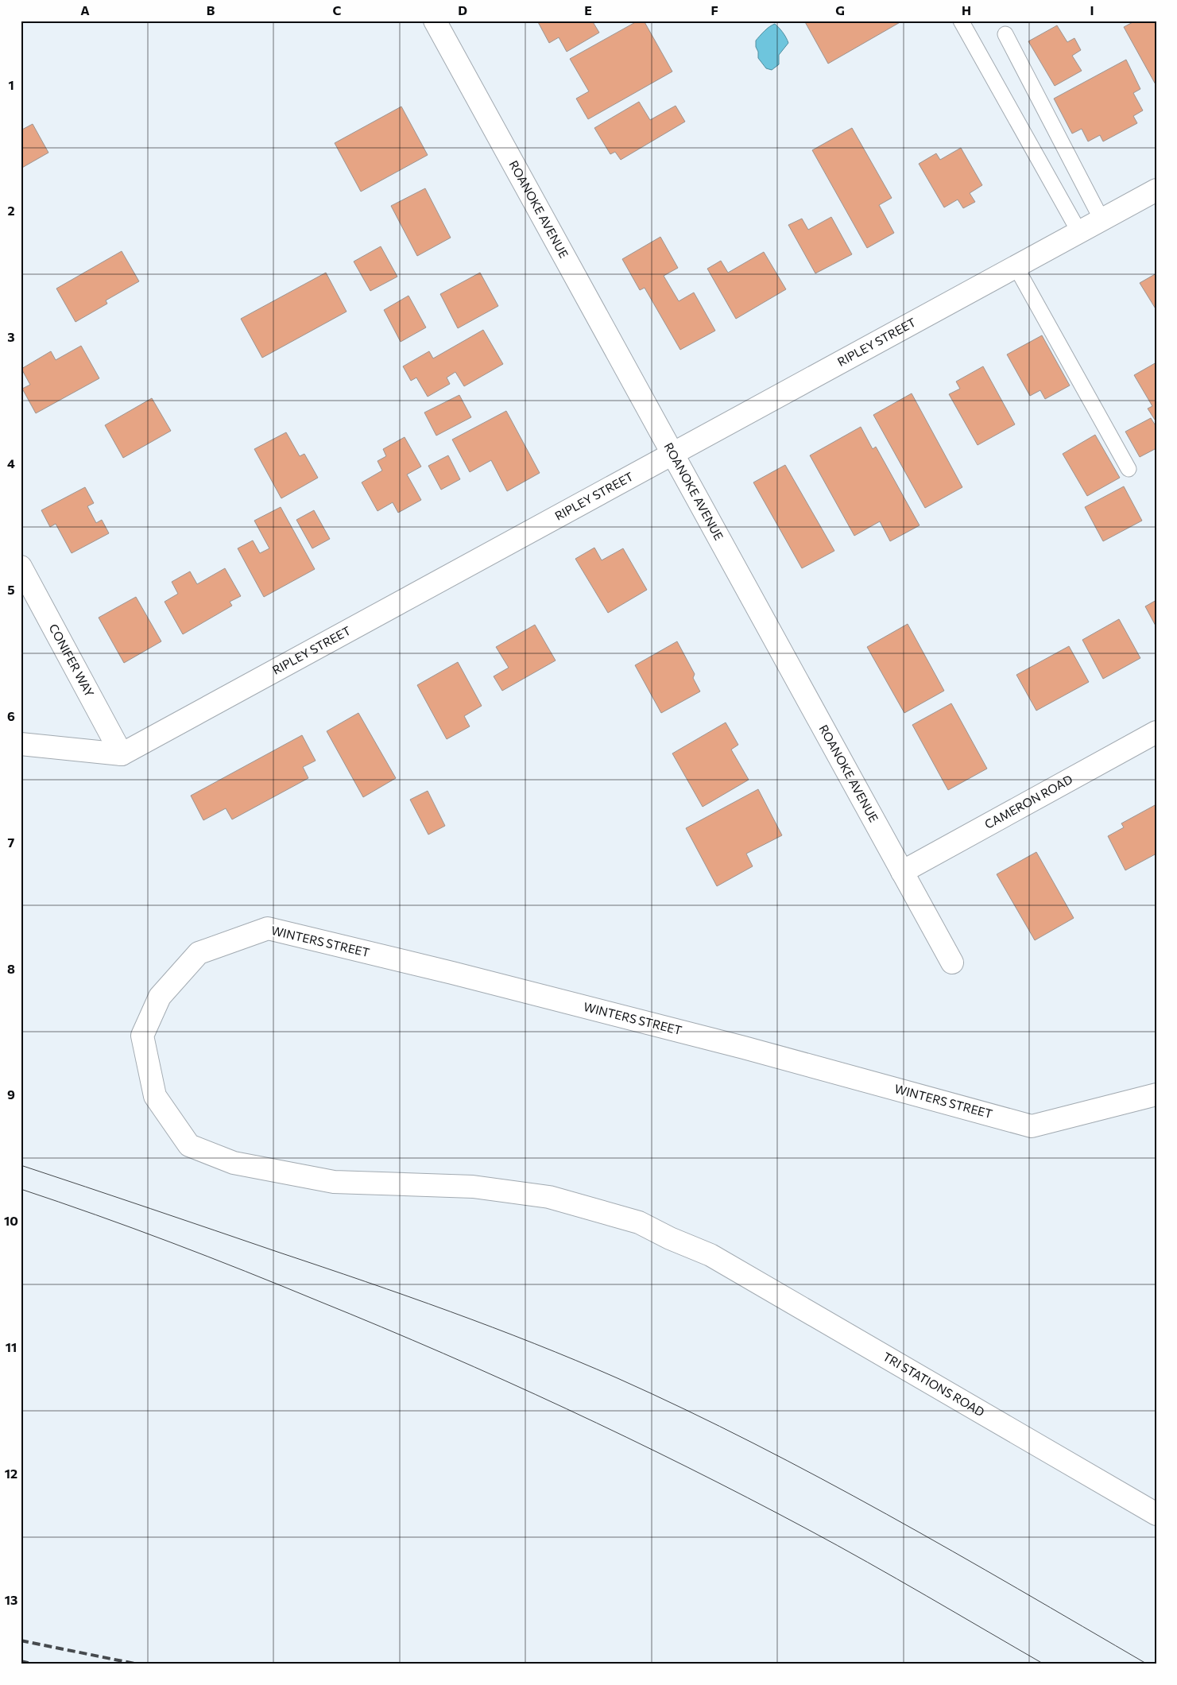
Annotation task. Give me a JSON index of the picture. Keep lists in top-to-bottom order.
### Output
{
  "streets": {
    "street": [
      "ROANOKE AVENUE",
      "RIPLEY STREET",
      "CONIFER WAY",
      "CAMERON ROAD",
      "WINTERS STREET",
      "TRI STATIONS ROAD"
    ]
  },
  "crossings": [
    ["ROANOKE AVENUE", "RIPLEY STREET"],
    ["ROANOKE AVENUE", "CAMERON ROAD"],
    ["RIPLEY STREET", "CONIFER WAY"],
    ["WINTERS STREET", "TRI STATIONS ROAD"]
  ],
  "grid": {
    "columns": [
      "A",
      "B",
      "C",
      "D",
      "E",
      "F",
      "G",
      "H",
      "I"
    ],
    "rows": [
      "1",
      "2",
      "3",
      "4",
      "5",
      "6",
      "7",
      "8",
      "9",
      "10",
      "11",
      "12",
      "13"
    ]
  }
}
